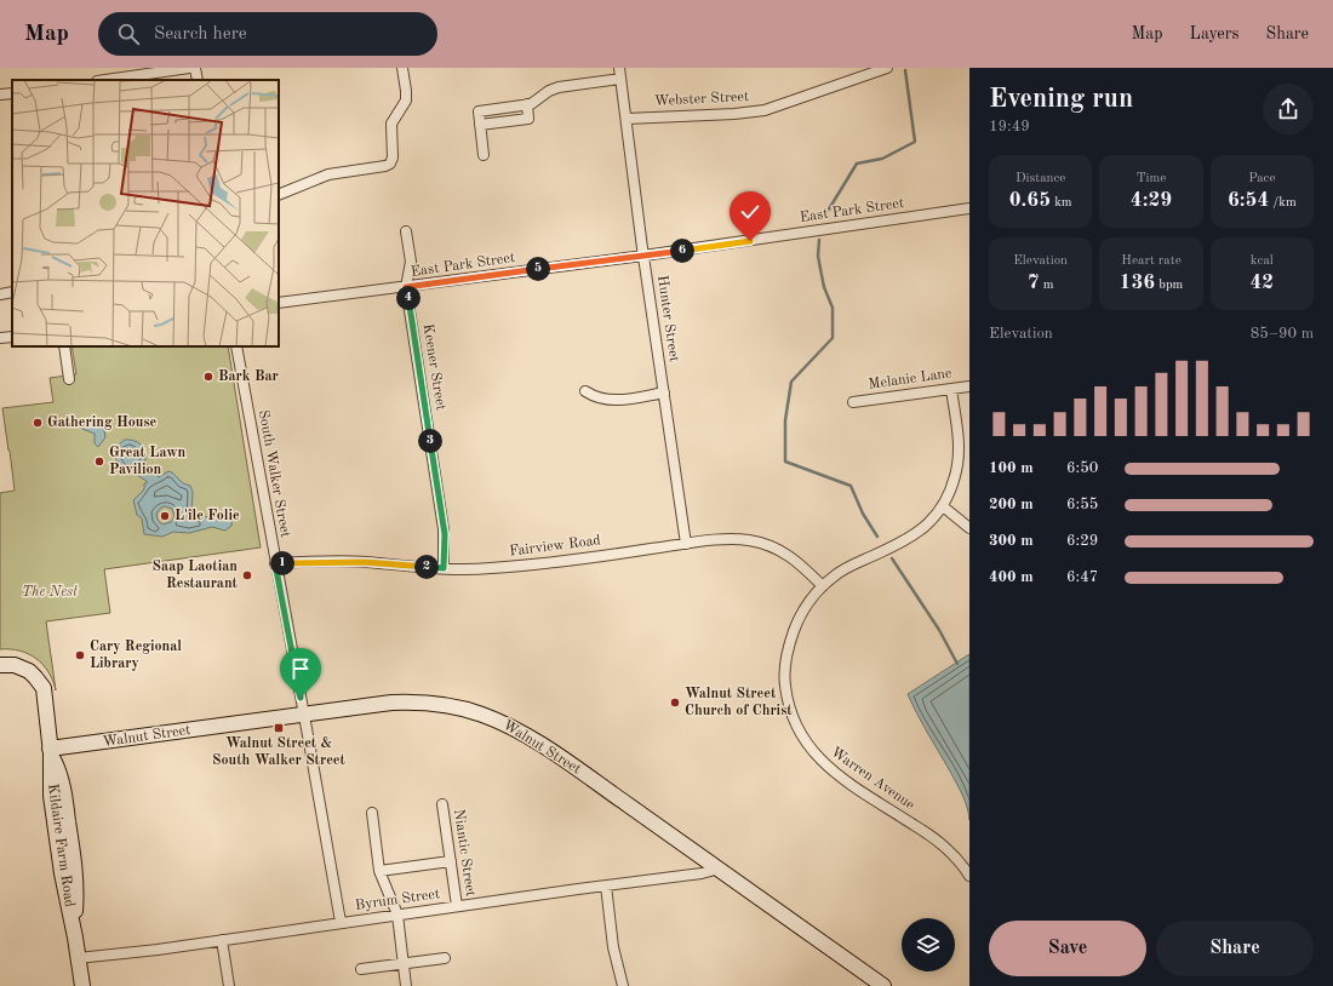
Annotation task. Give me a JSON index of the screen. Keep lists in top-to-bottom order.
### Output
{
  "streets": {
    "main road": ["Walnut Street", "Kildaire Farm Road"],
    "street": [
      "Webster Street",
      "East Park Street",
      "Hunter Street",
      "Keener Street",
      "Melanie Lane",
      "South Walker Street",
      "Fairview Road",
      "Warren Avenue",
      "Niantic Street",
      "Byrum Street"
    ]
  },
  "crossings": [
    ["Webster Street", "Hunter Street"],
    ["East Park Street", "Hunter Street"],
    ["East Park Street", "Keener Street"],
    ["Hunter Street", "Fairview Road"],
    ["Keener Street", "Fairview Road"],
    ["Melanie Lane", "Warren Avenue"],
    ["South Walker Street", "Fairview Road"],
    ["South Walker Street", "Walnut Street"],
    ["South Walker Street", "Byrum Street"],
    ["Fairview Road", "Warren Avenue"],
    ["Walnut Street", "Kildaire Farm Road"],
    ["Walnut Street", "Byrum Street"],
    ["Kildaire Farm Road", "Byrum Street"],
    ["Niantic Street", "Byrum Street"]
  ],
  "parks": ["The Nest"],
  "places": {
    "other": [
      "Bark Bar",
      "Gathering House",
      "Great Lawn Pavilion",
      "L'île Folie",
      "Saap Laotian Restaurant",
      "Cary Regional Library",
      "Walnut Street Church of Christ"
    ],
    "transit": ["Walnut Street & South Walker Street"]
  },
  "page": {
    "header": "Map",
    "search": "Search here",
    "nav": ["Map", "Layers", "Share"],
    "heading": ["Evening run", "19:49"],
    "stats": [
      ["Distance", "0.65 km"],
      ["Time", "4:29"],
      ["Pace", "6:54 /km"],
      ["Elevation", "7 m"],
      ["Heart rate", "136 bpm"],
      ["kcal", "42"]
    ],
    "pins": [
      "6",
      "5",
      "4",
      "3",
      "1",
      "2"
    ],
    "chart": ["Elevation", "85–90 m"],
    "list": [
      {
        "name": "100 m",
        "note": "6:50"
      },
      {
        "name": "200 m",
        "note": "6:55"
      },
      {
        "name": "300 m",
        "note": "6:29"
      },
      {
        "name": "400 m",
        "note": "6:47"
      }
    ],
    "buttons": ["Save", "Share"]
  }
}
